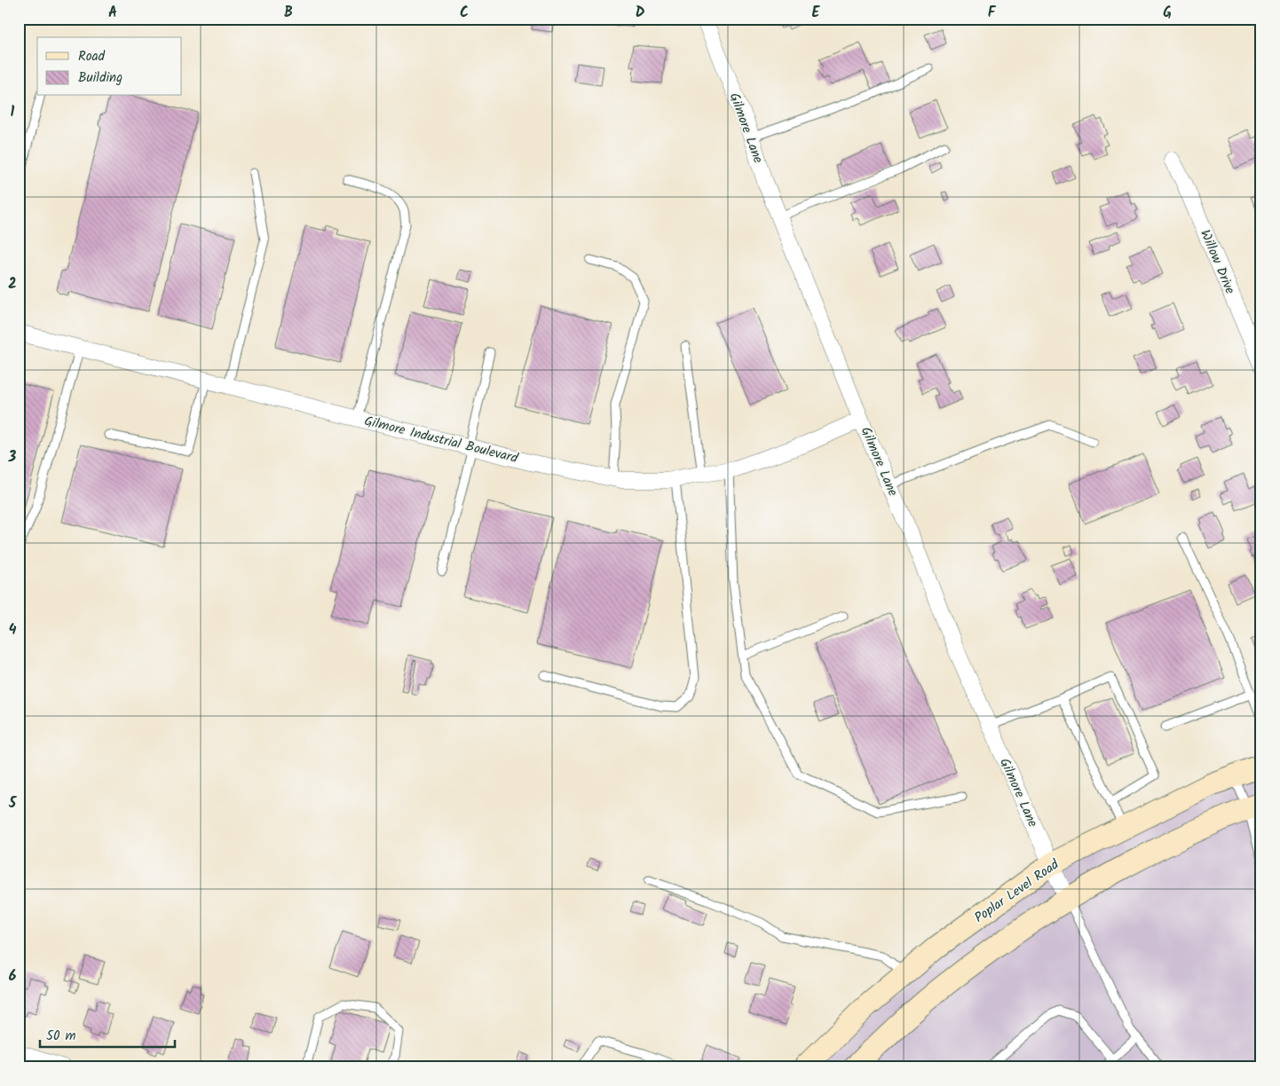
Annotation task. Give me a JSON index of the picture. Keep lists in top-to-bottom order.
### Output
{
  "streets": {
    "main road": ["Poplar Level Road"],
    "street": ["Gilmore Lane", "Willow Drive", "Gilmore Industrial Boulevard"]
  },
  "crossings": [
    ["Gilmore Lane", "Gilmore Industrial Boulevard"],
    ["Gilmore Lane", "Poplar Level Road"]
  ],
  "legend": ["Road", "Building"],
  "scale_bar": "50 m",
  "grid": {
    "columns": [
      "A",
      "B",
      "C",
      "D",
      "E",
      "F",
      "G"
    ],
    "rows": [
      "1",
      "2",
      "3",
      "4",
      "5",
      "6"
    ]
  }
}
